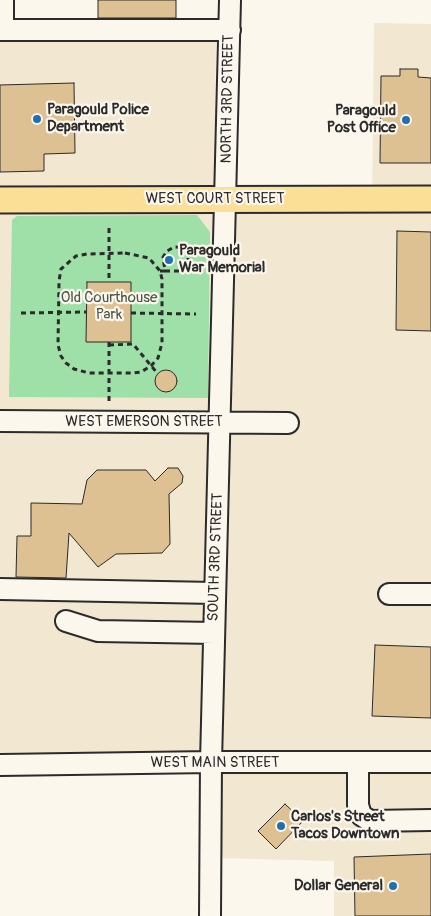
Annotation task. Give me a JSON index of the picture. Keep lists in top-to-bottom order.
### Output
{
  "streets": {
    "main road": ["WEST COURT STREET"],
    "street": [
      "NORTH 3RD STREET",
      "WEST EMERSON STREET",
      "SOUTH 3RD STREET",
      "WEST MAIN STREET"
    ]
  },
  "crossings": [
    ["NORTH 3RD STREET", "WEST COURT STREET"],
    ["NORTH 3RD STREET", "SOUTH 3RD STREET"],
    ["WEST COURT STREET", "SOUTH 3RD STREET"],
    ["WEST EMERSON STREET", "SOUTH 3RD STREET"],
    ["SOUTH 3RD STREET", "WEST MAIN STREET"]
  ],
  "parks": ["Old Courthouse Park"],
  "places": [
    "Paragould Police Department",
    "Paragould Post Office",
    "Paragould War Memorial",
    "Carlos's Street Tacos Downtown",
    "Dollar General"
  ]
}
